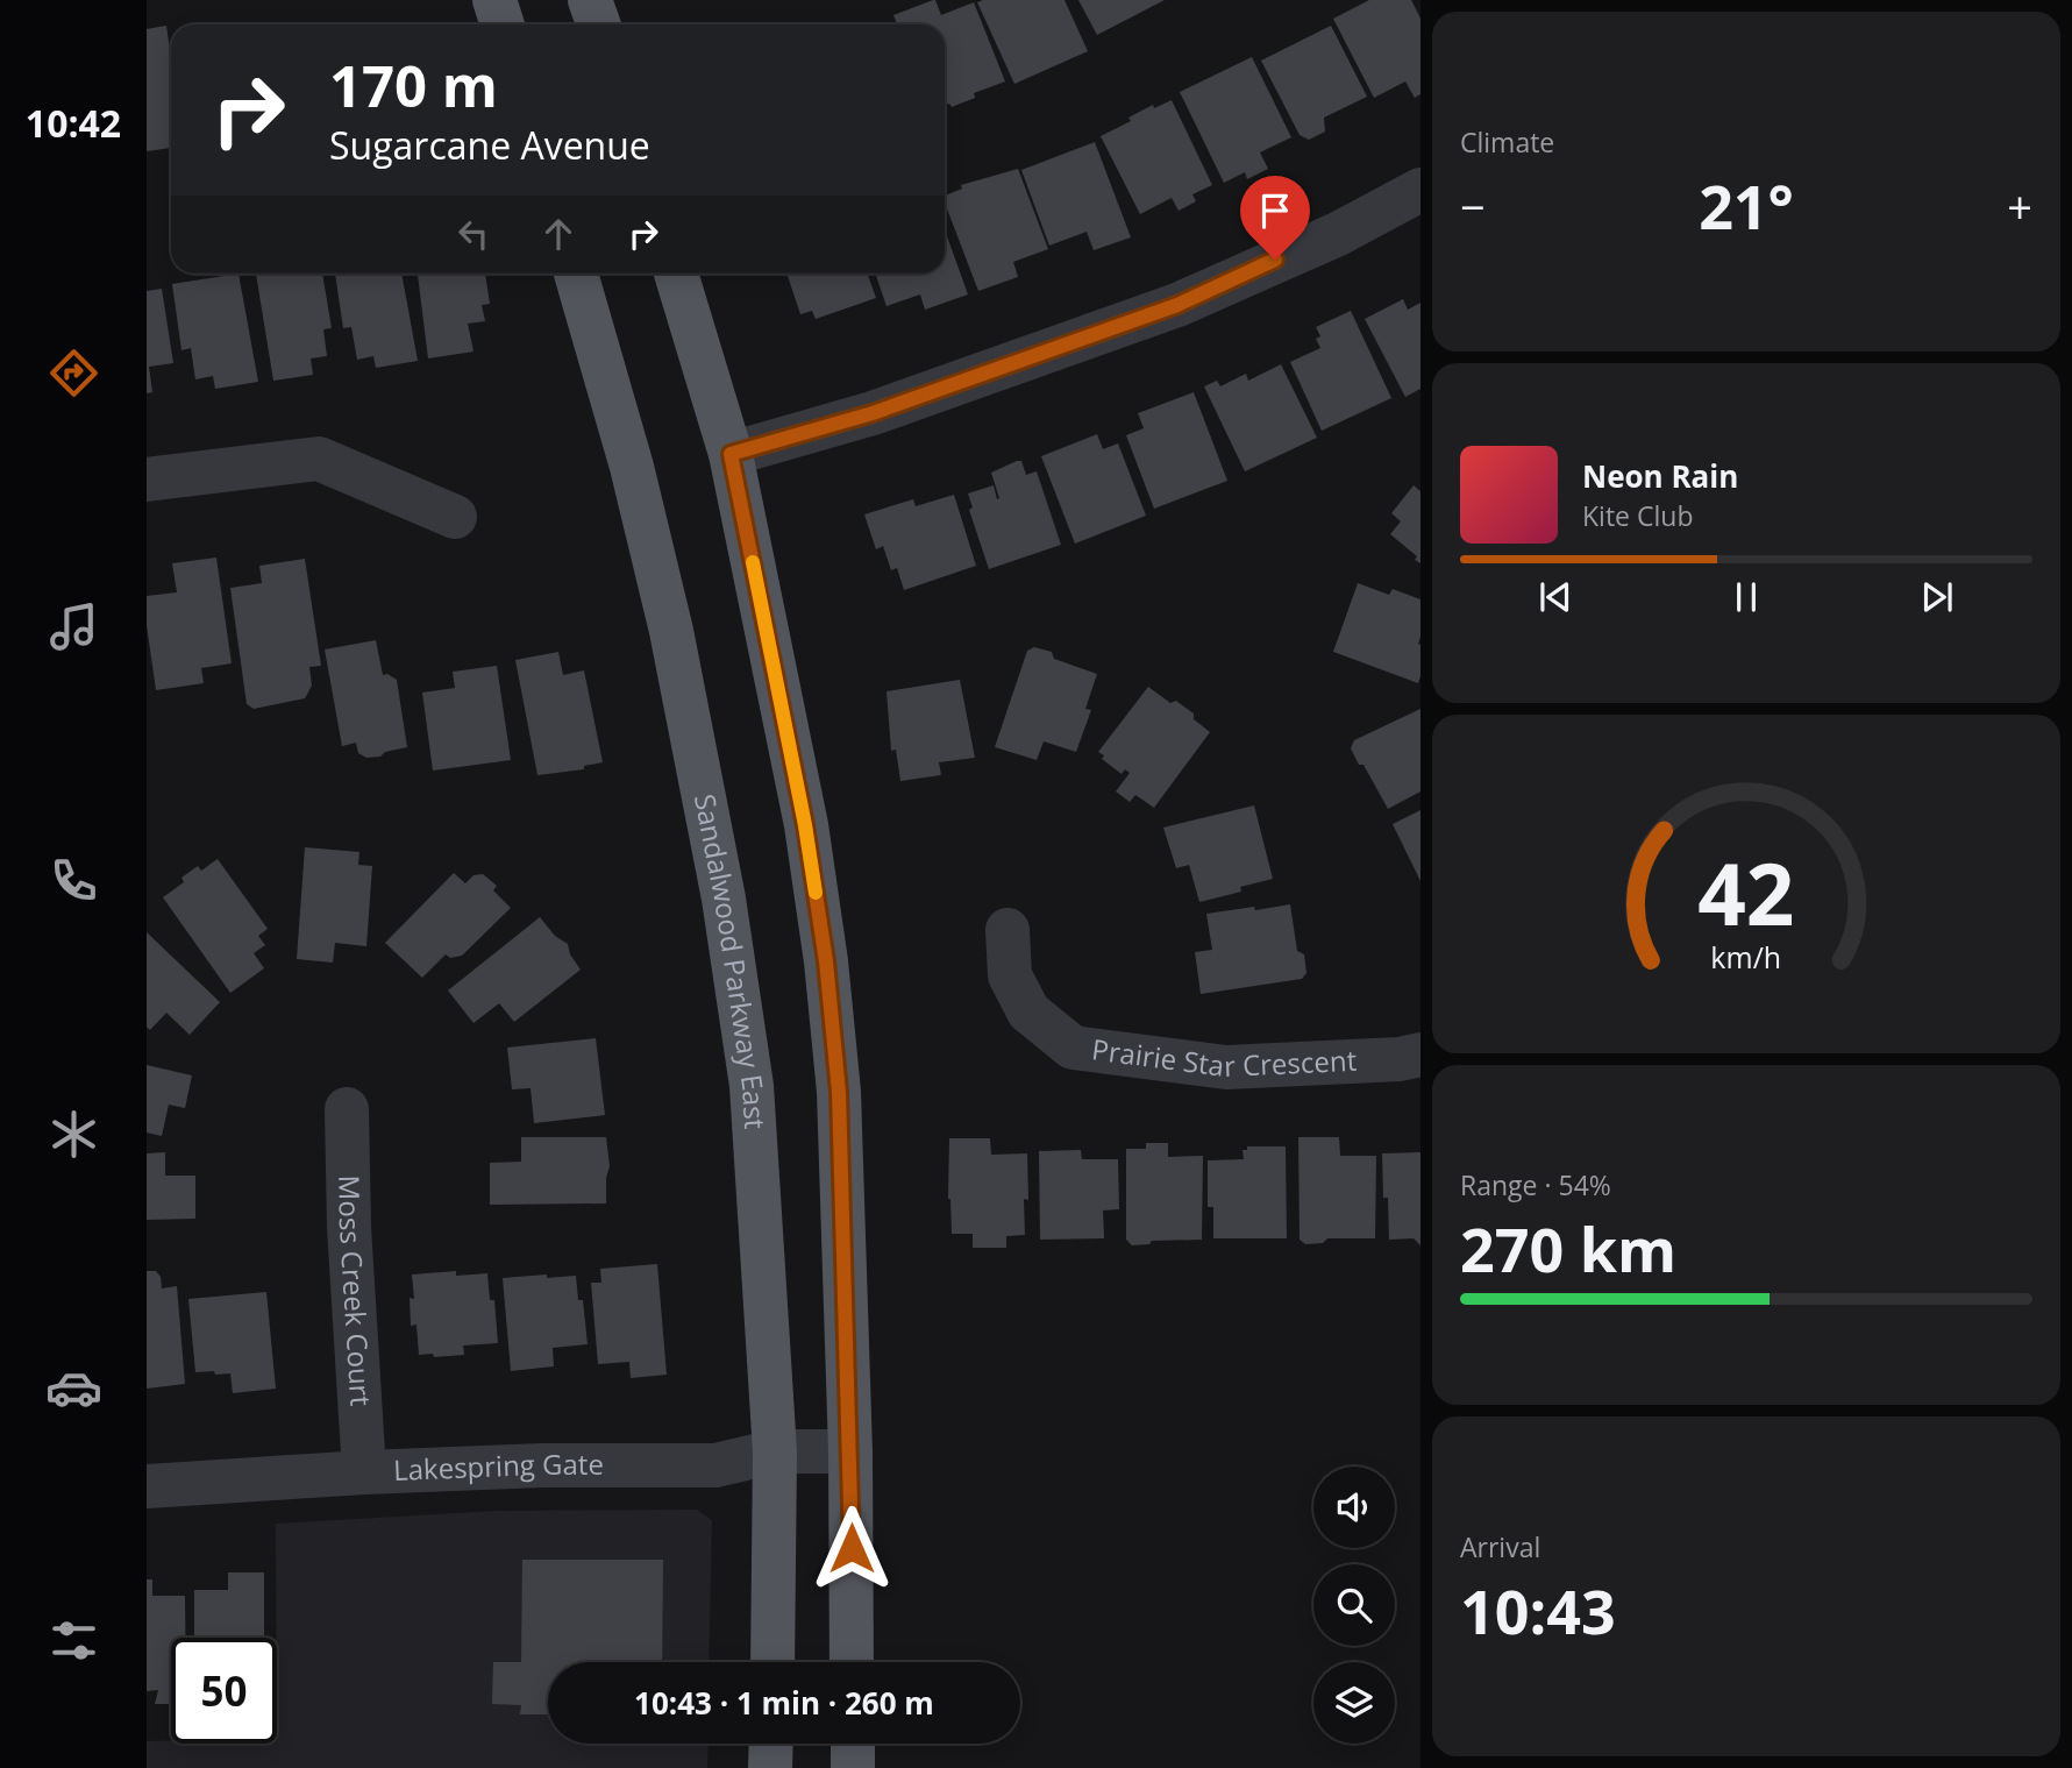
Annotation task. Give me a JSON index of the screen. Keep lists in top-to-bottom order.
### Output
{
  "streets": {
    "main road": ["Sandalwood Parkway East"],
    "street": ["Prairie Star Crescent", "Moss Creek Court", "Lakespring Gate"]
  },
  "crossings": [
    ["Sandalwood Parkway East", "Lakespring Gate"],
    ["Moss Creek Court", "Lakespring Gate"]
  ],
  "page": {
    "tabs": "10:42",
    "tile": [
      "Climate",
      ["Range · 54%", "270 km"],
      ["Arrival", "10:43"]
    ],
    "turn": ["170 m", "Sugarcane Avenue"],
    "heat": ["−", "21°", "+"],
    "song": ["Neon Rain", "Kite Club"],
    "limit": "50",
    "trip": "10:43 · 1 min · 260 m",
    "gauge": ["42", "km/h"]
  }
}
